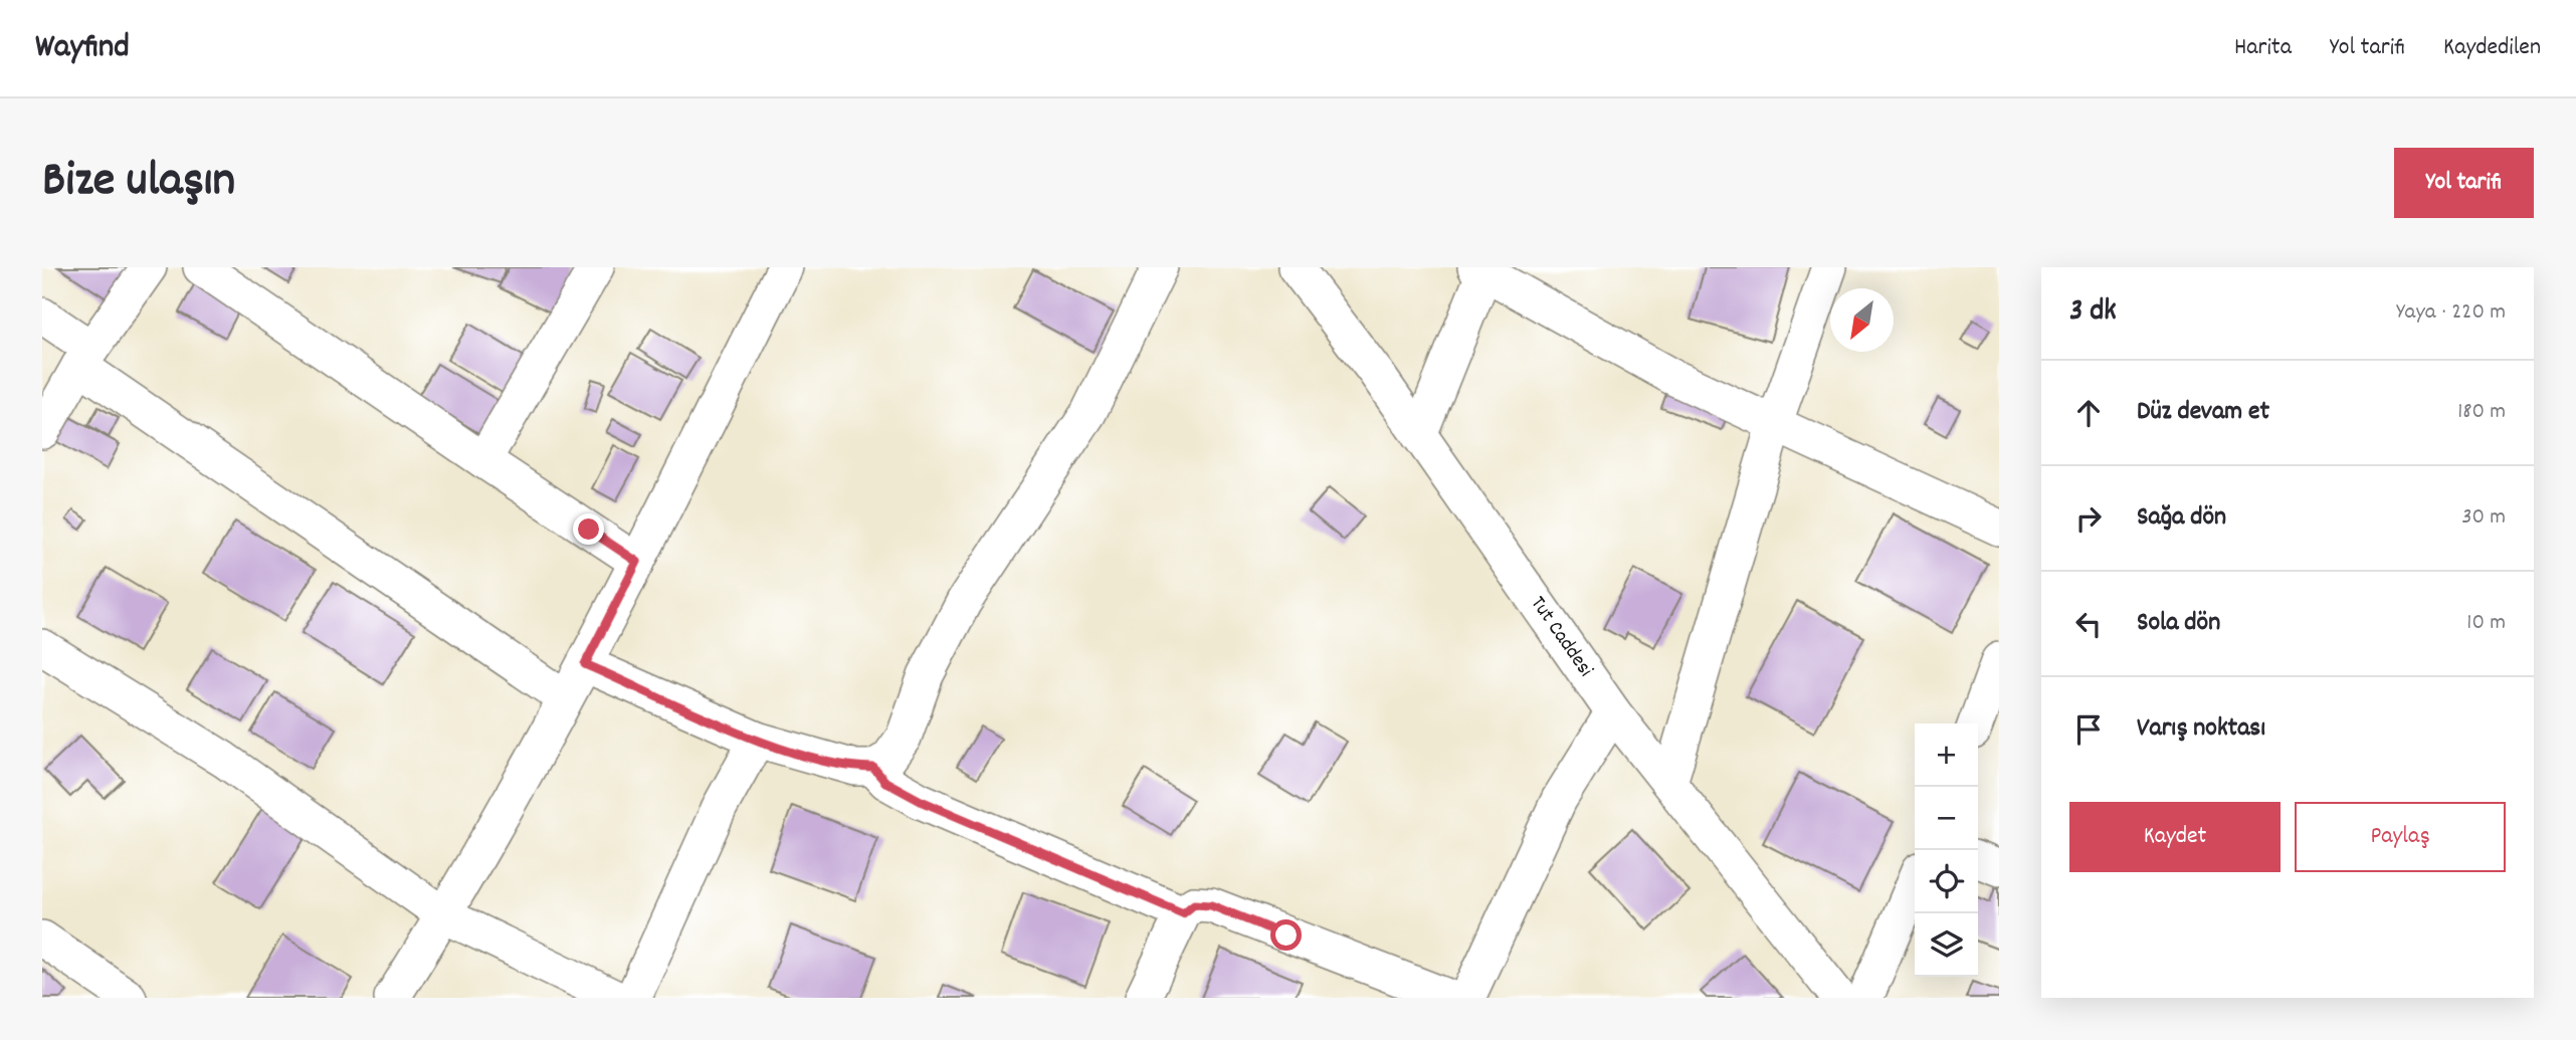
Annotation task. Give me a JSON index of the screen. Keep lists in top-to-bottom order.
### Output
{
  "streets": {
    "street": ["Tut Caddesi"]
  },
  "north": "bottom left",
  "page": {
    "header": "Wayfind",
    "nav": ["Harita", "Yol tarifi", "Kaydedilen"],
    "title": "Bize ulaşın",
    "buttons": [
      "Yol tarifi",
      ["Kaydet", "Paylaş"]
    ],
    "heading": ["3 dk", "Yaya · 220 m"],
    "list": [
      ["Düz devam et", "180 m"],
      ["Sağa dön", "30 m"],
      ["Sola dön", "10 m"],
      "Varış noktası"
    ],
    "map_buttons": ["+", "−"]
  }
}
